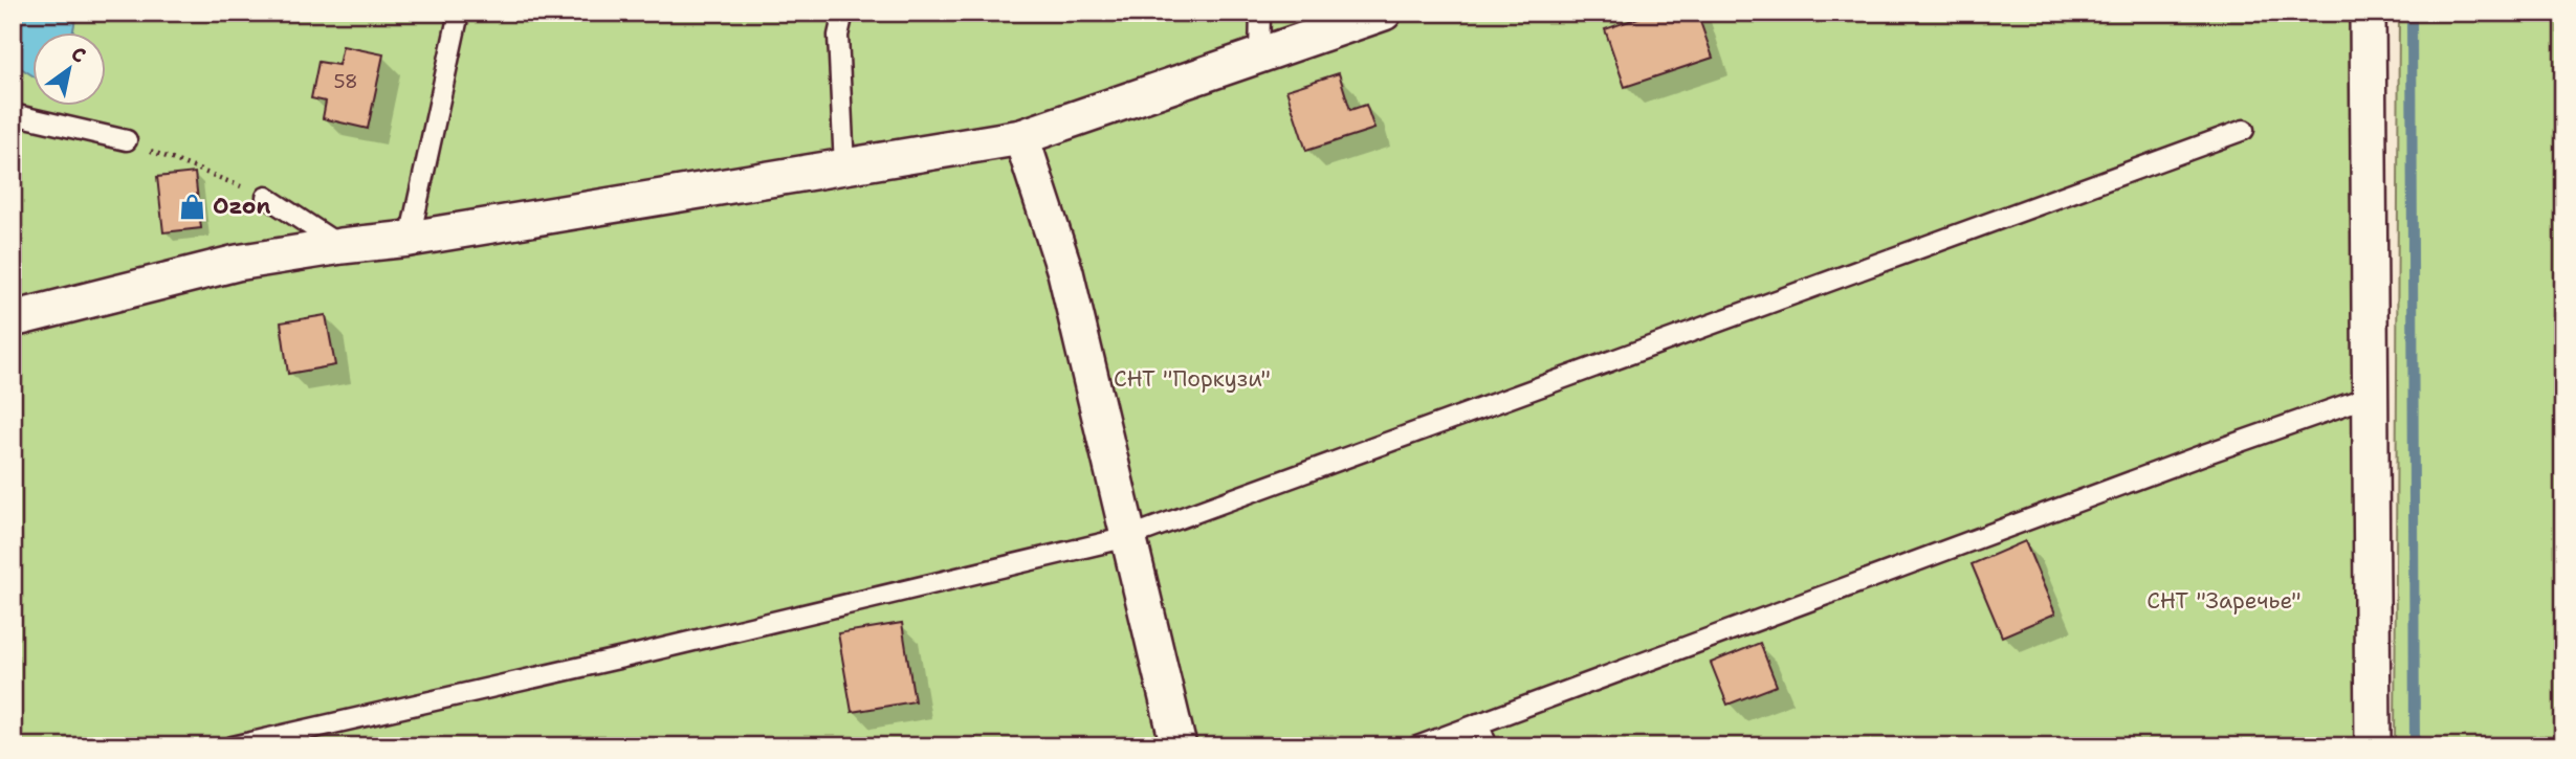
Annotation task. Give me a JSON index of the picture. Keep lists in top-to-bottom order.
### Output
{
  "parks": ["СНТ \"Поркузи\"", "СНТ \"Заречье\""],
  "places": {
    "shop": ["Ozon"]
  },
  "house_numbers": ["58"],
  "north": "top right"
}
